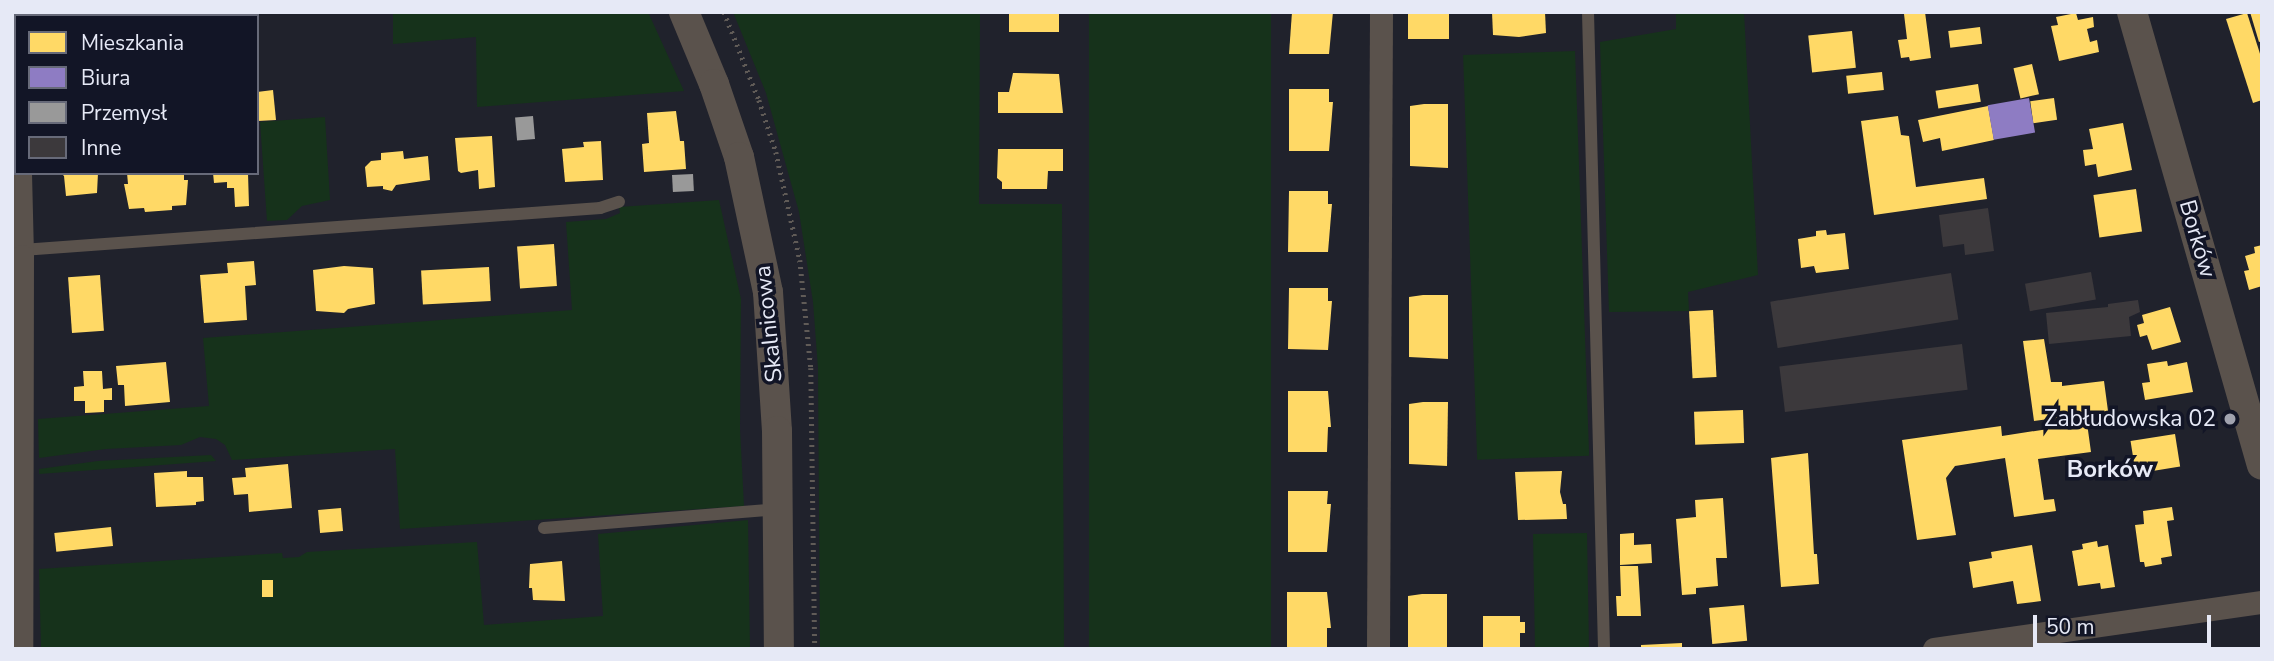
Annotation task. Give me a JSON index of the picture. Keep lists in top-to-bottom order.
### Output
{
  "streets": {
    "street": ["Borków", "Skalnicowa"]
  },
  "districts": ["Borków"],
  "places": ["Zabłudowska 02"],
  "legend": [
    "Mieszkania",
    "Biura",
    "Przemysł",
    "Inne"
  ],
  "scale_bar": "50 m"
}
